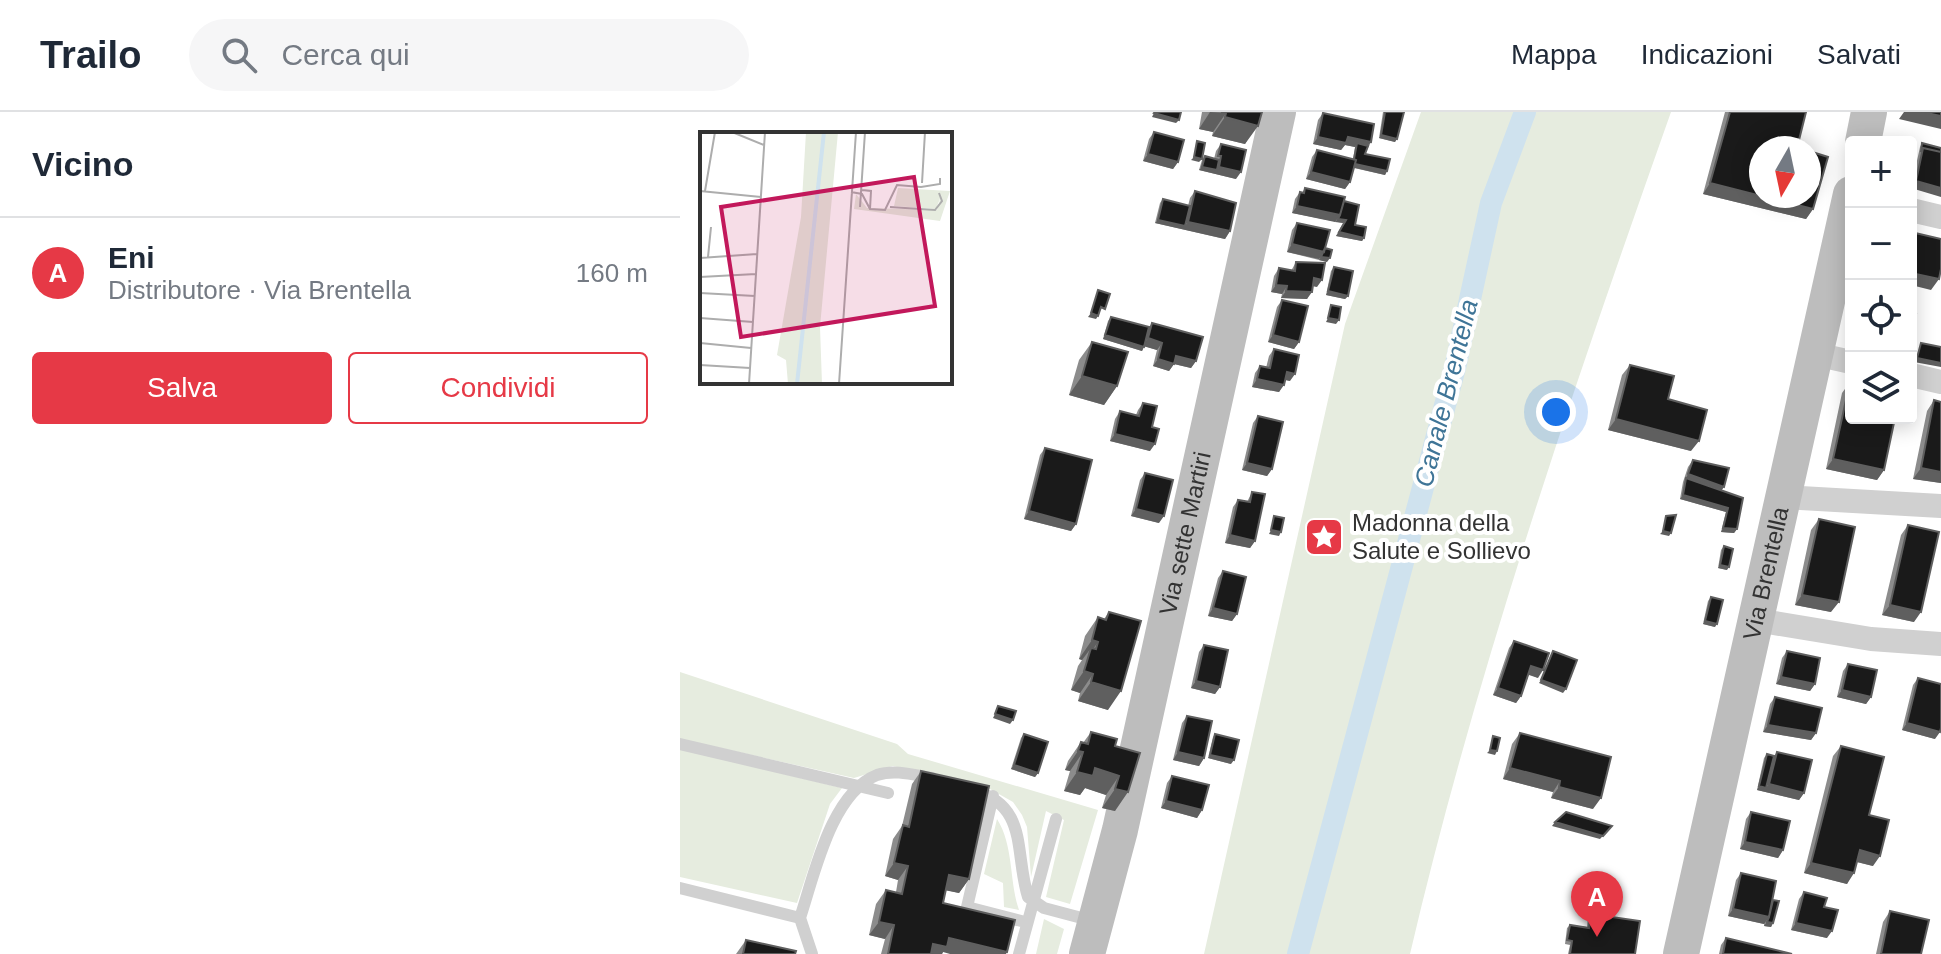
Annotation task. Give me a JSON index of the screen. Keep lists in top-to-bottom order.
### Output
{
  "streets": {
    "main road": ["Via sette Martiri", "Via Brentella"]
  },
  "water": ["Canale Brentella"],
  "places": {
    "place": ["Madonna della Salute e Sollievo"]
  },
  "north": "bottom",
  "page": {
    "header": "Trailo",
    "search": "Cerca qui",
    "nav": ["Mappa", "Indicazioni", "Salvati"],
    "heading": "Vicino",
    "map_buttons": ["+", "−"],
    "list": [
      {
        "mark": "A",
        "name": "Eni",
        "note": "Distributore · Via Brentella",
        "value": "160 m"
      }
    ],
    "buttons": ["Salva", "Condividi"],
    "pins": "A"
  }
}
